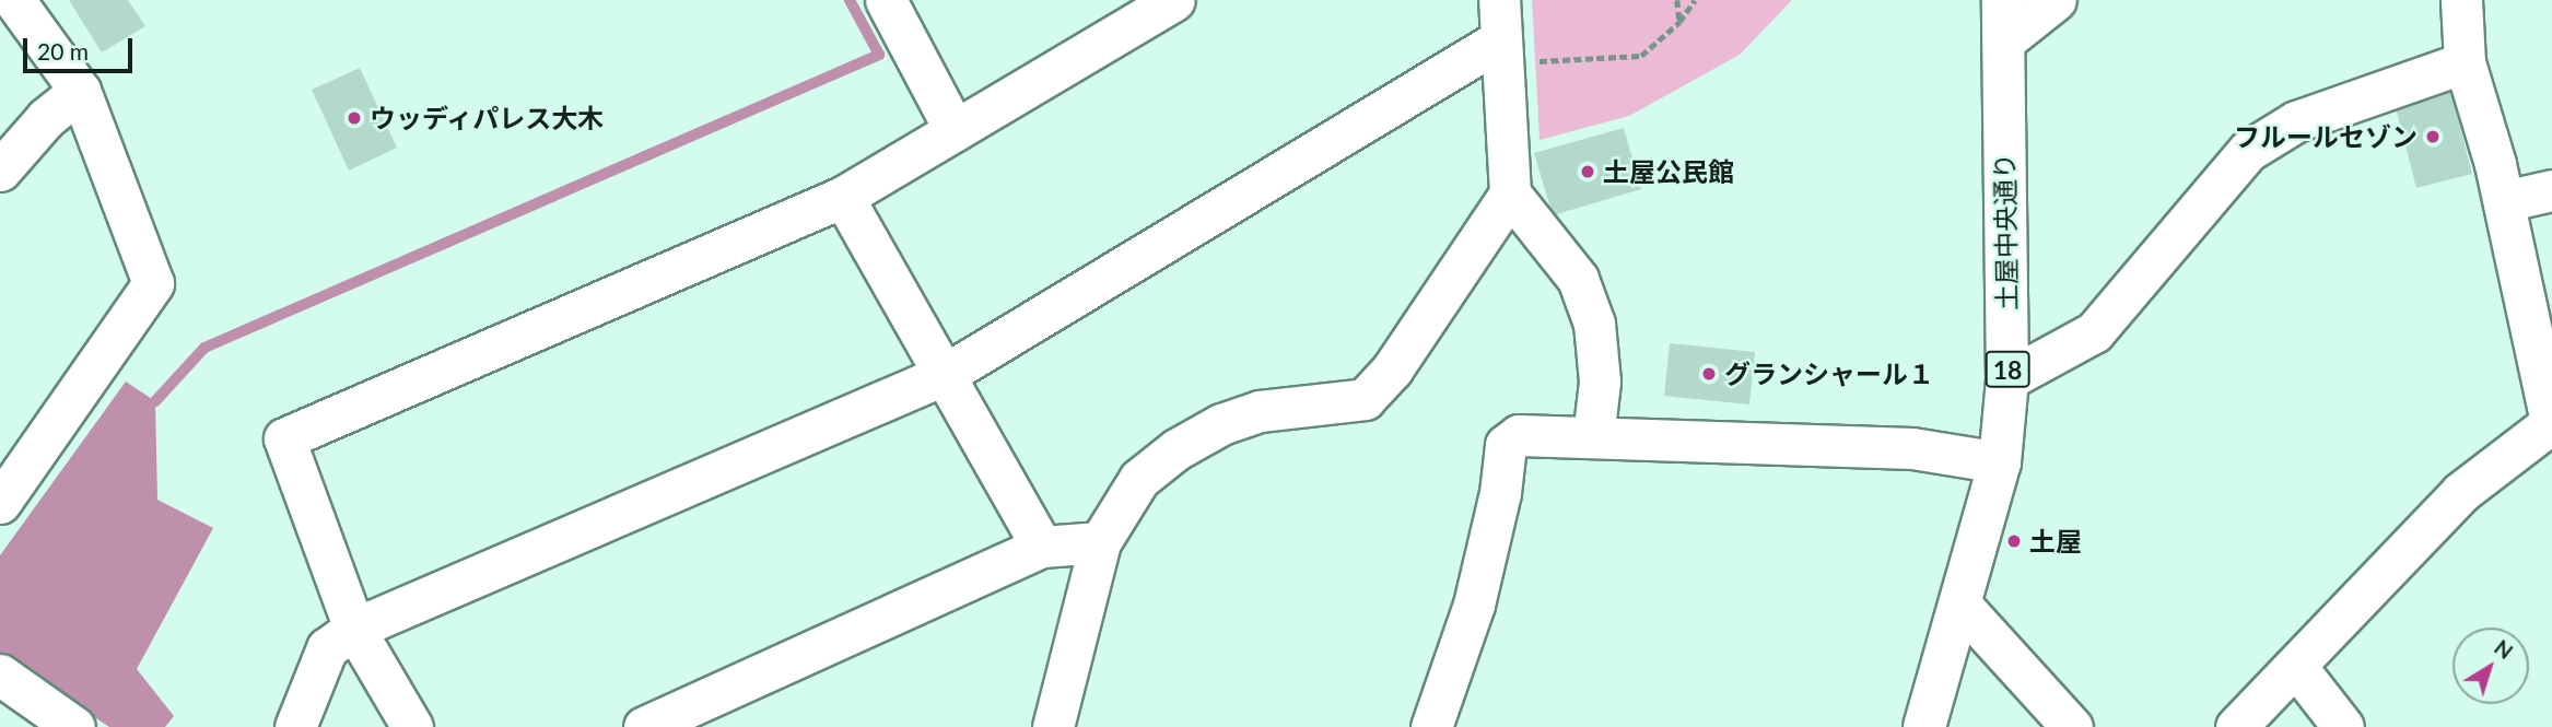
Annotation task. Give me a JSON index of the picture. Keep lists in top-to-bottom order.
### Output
{
  "streets": {
    "main road": ["土屋中央通り", "18"]
  },
  "places": [
    "ウッディパレス大木",
    "フルールセゾン",
    "土屋公民館",
    "グランシャール１",
    "土屋"
  ],
  "scale_bar": "20 m",
  "north": "top right"
}
